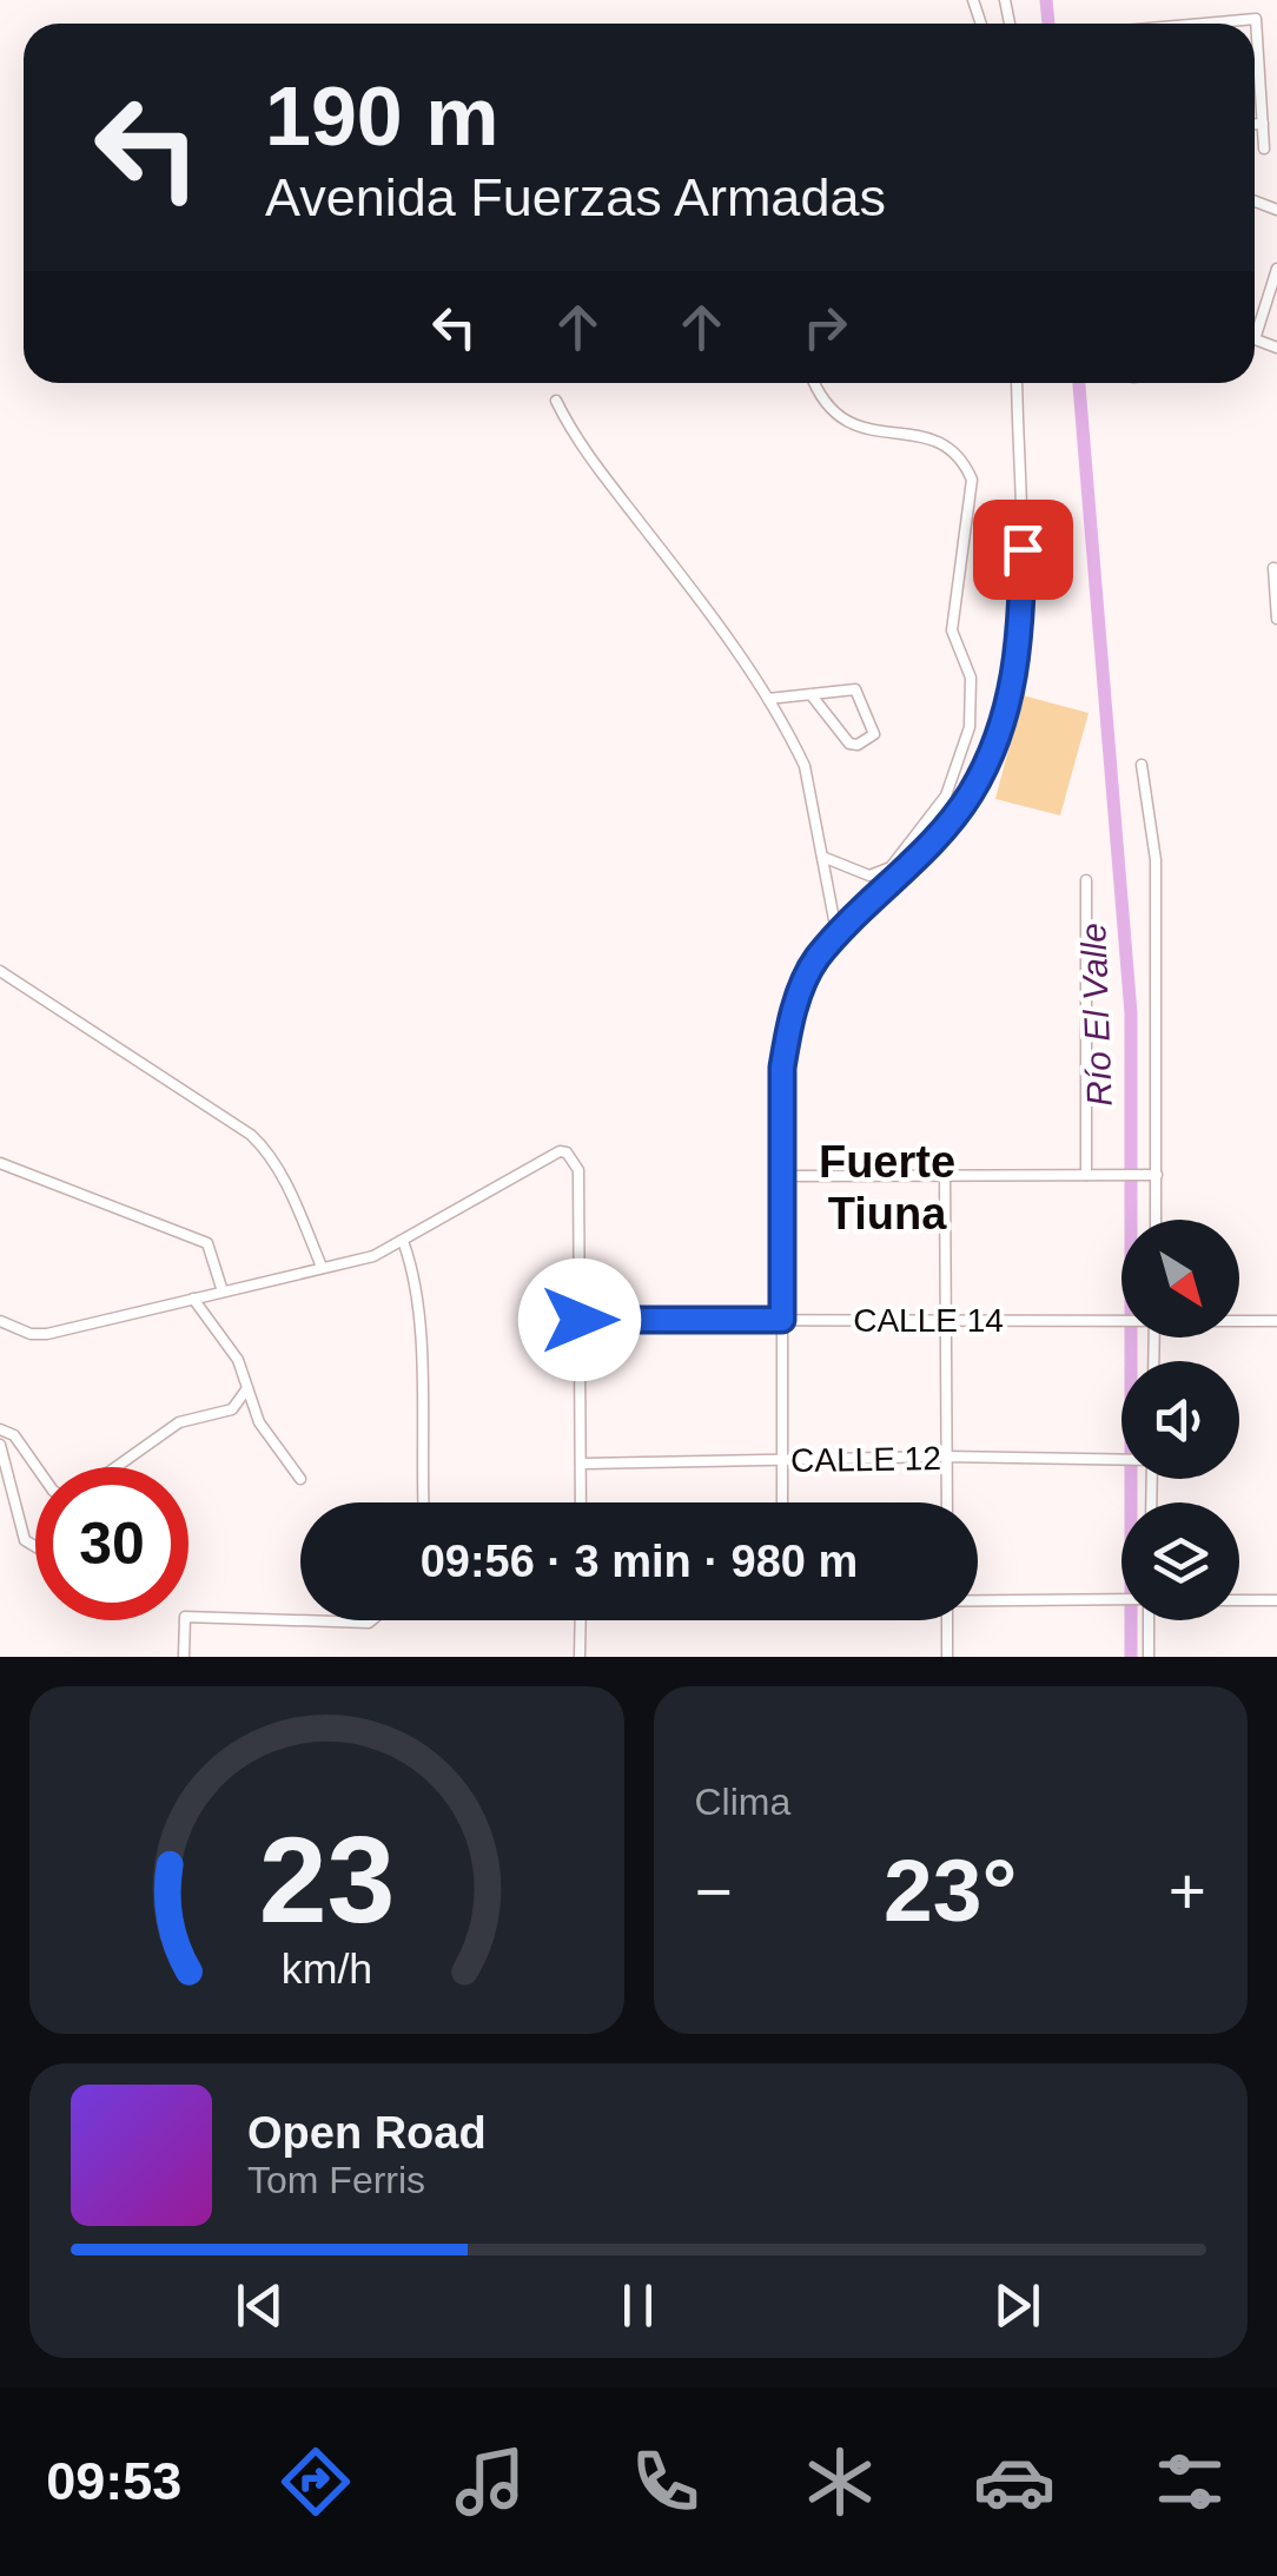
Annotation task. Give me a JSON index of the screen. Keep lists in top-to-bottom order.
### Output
{
  "streets": {
    "street": ["CALLE 14", "CALLE 12"]
  },
  "districts": ["Fuerte Tiuna"],
  "water": ["Río El Valle"],
  "north": "bottom right",
  "page": {
    "turn": ["190 m", "Avenida Fuerzas Armadas"],
    "limit": "30",
    "trip": "09:56 · 3 min · 980 m",
    "tile": "Clima",
    "heat": ["−", "23°", "+"],
    "song": ["Open Road", "Tom Ferris"],
    "tabs": "09:53",
    "gauge": ["23", "km/h"]
  }
}
